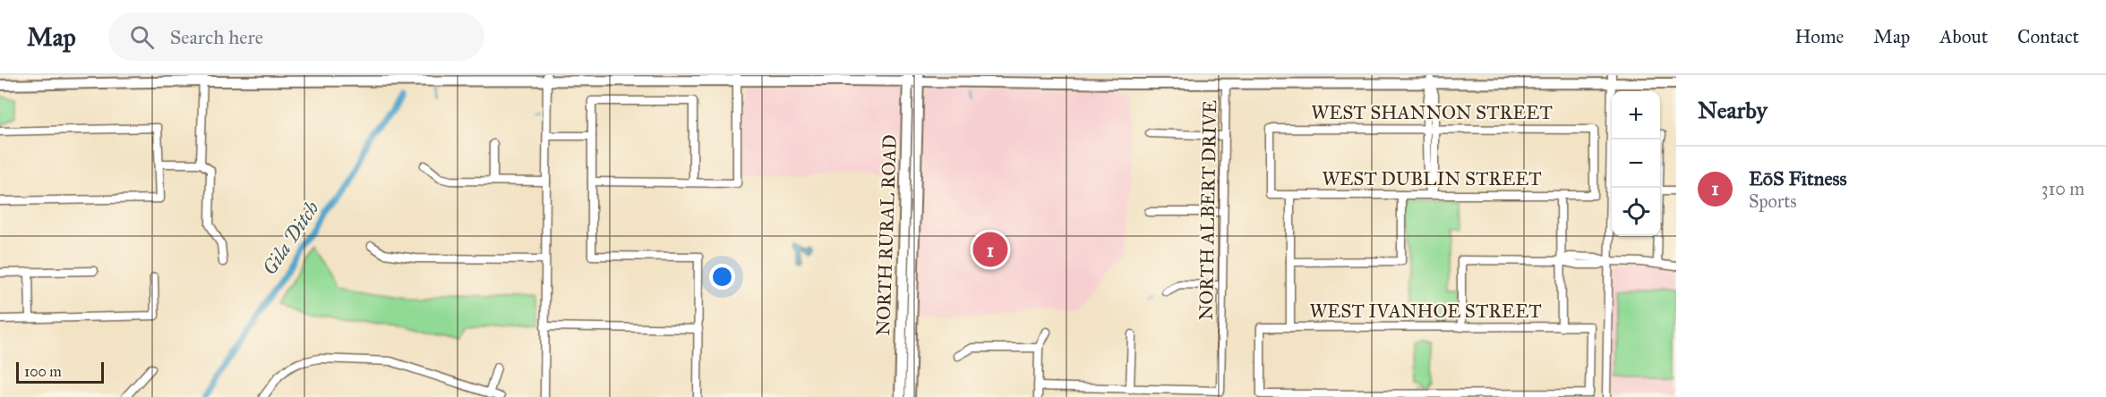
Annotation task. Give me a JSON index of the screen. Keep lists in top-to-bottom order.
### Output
{
  "streets": {
    "main road": ["NORTH RURAL ROAD"],
    "street": [
      "WEST SHANNON STREET",
      "WEST DUBLIN STREET",
      "NORTH ALBERT DRIVE",
      "WEST IVANHOE STREET"
    ]
  },
  "crossings": [
    ["WEST SHANNON STREET", "WEST DUBLIN STREET"]
  ],
  "water": ["Gila Ditch"],
  "scale_bar": "100 m",
  "page": {
    "header": "Map",
    "search": "Search here",
    "nav": [
      "Home",
      "Map",
      "About",
      "Contact"
    ],
    "heading": "Nearby",
    "map_buttons": ["+", "−"],
    "list": [
      {
        "mark": "1",
        "name": "EōS Fitness",
        "note": "Sports",
        "value": "310 m"
      }
    ],
    "pins": "1",
    "scale": "100 m"
  }
}
